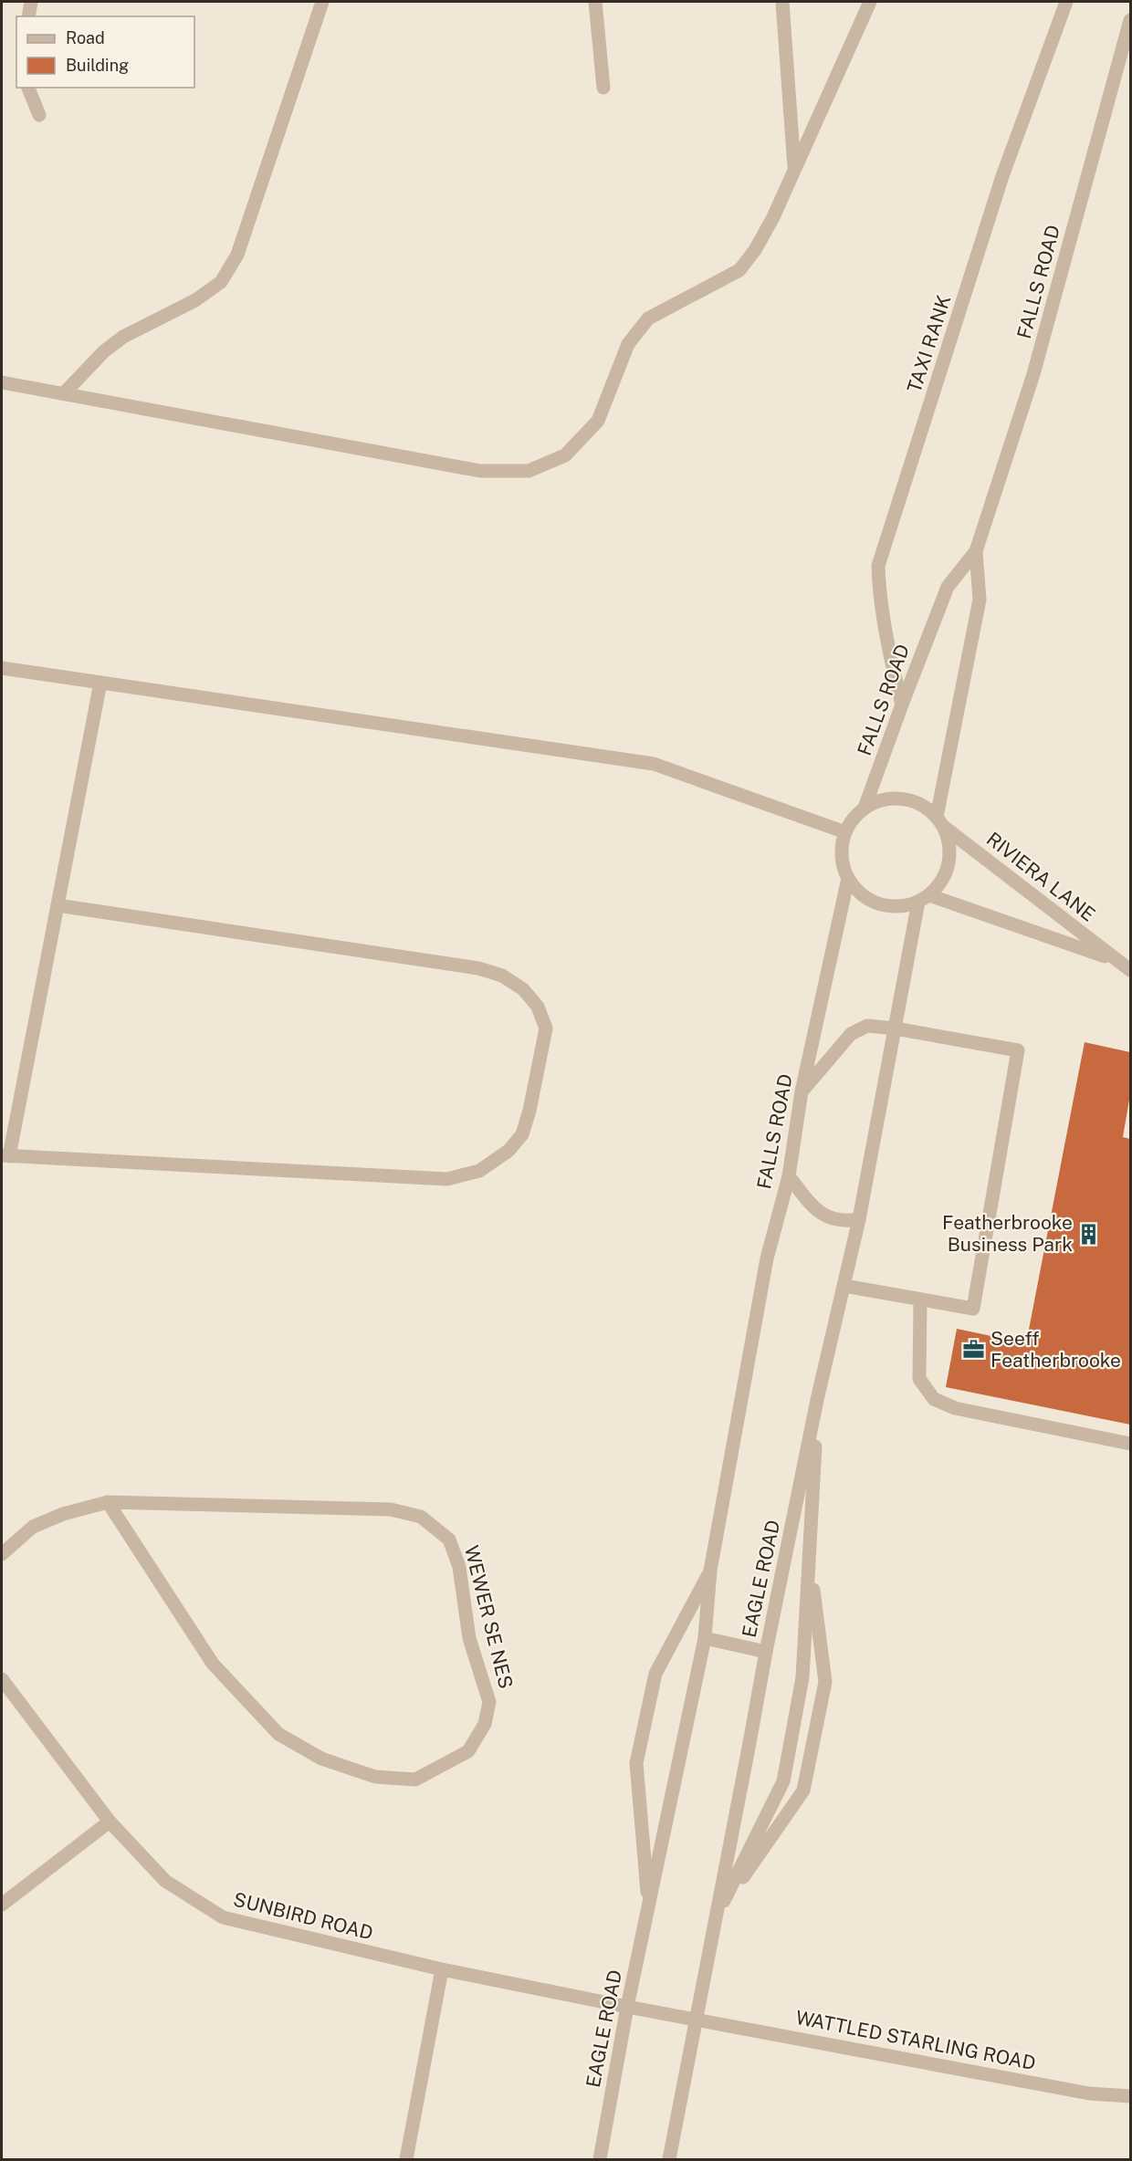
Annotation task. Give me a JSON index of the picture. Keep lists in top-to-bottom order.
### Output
{
  "streets": {
    "street": [
      "FALLS ROAD",
      "TAXI RANK",
      "RIVIERA LANE",
      "EAGLE ROAD",
      "WEWER SE NES",
      "SUNBIRD ROAD",
      "WATTLED STARLING ROAD"
    ]
  },
  "crossings": [
    ["FALLS ROAD", "TAXI RANK"],
    ["FALLS ROAD", "RIVIERA LANE"],
    ["FALLS ROAD", "EAGLE ROAD"],
    ["EAGLE ROAD", "SUNBIRD ROAD"],
    ["EAGLE ROAD", "WATTLED STARLING ROAD"],
    ["SUNBIRD ROAD", "WATTLED STARLING ROAD"]
  ],
  "places": {
    "building": ["Featherbrooke Business Park"],
    "office": ["Seeff Featherbrooke"]
  },
  "legend": ["Road", "Building"]
}
